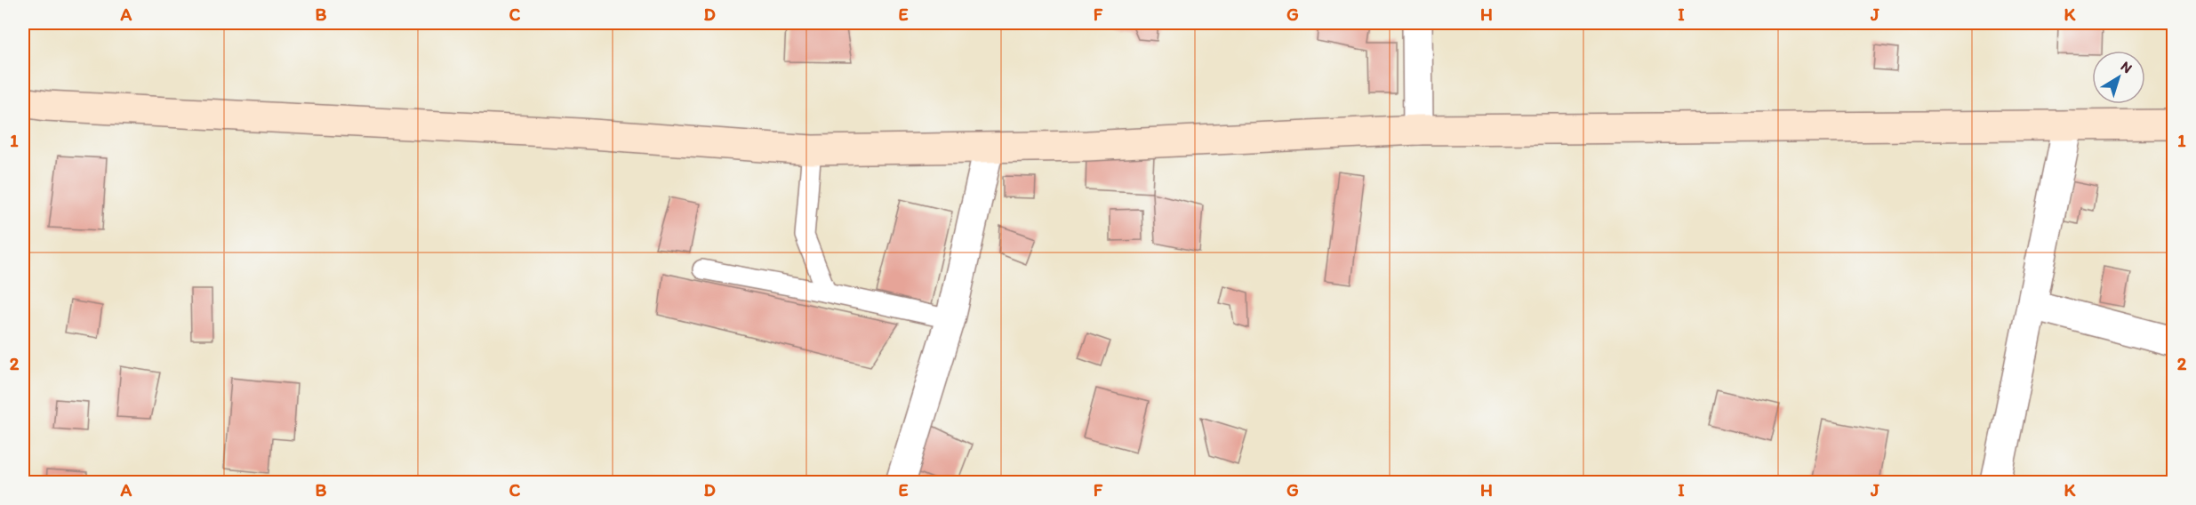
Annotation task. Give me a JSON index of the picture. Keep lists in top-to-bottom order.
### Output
{
  "north": "top right",
  "grid": {
    "columns": [
      "A",
      "B",
      "C",
      "D",
      "E",
      "F",
      "G",
      "H",
      "I",
      "J",
      "K"
    ],
    "rows": ["1", "2"]
  }
}
